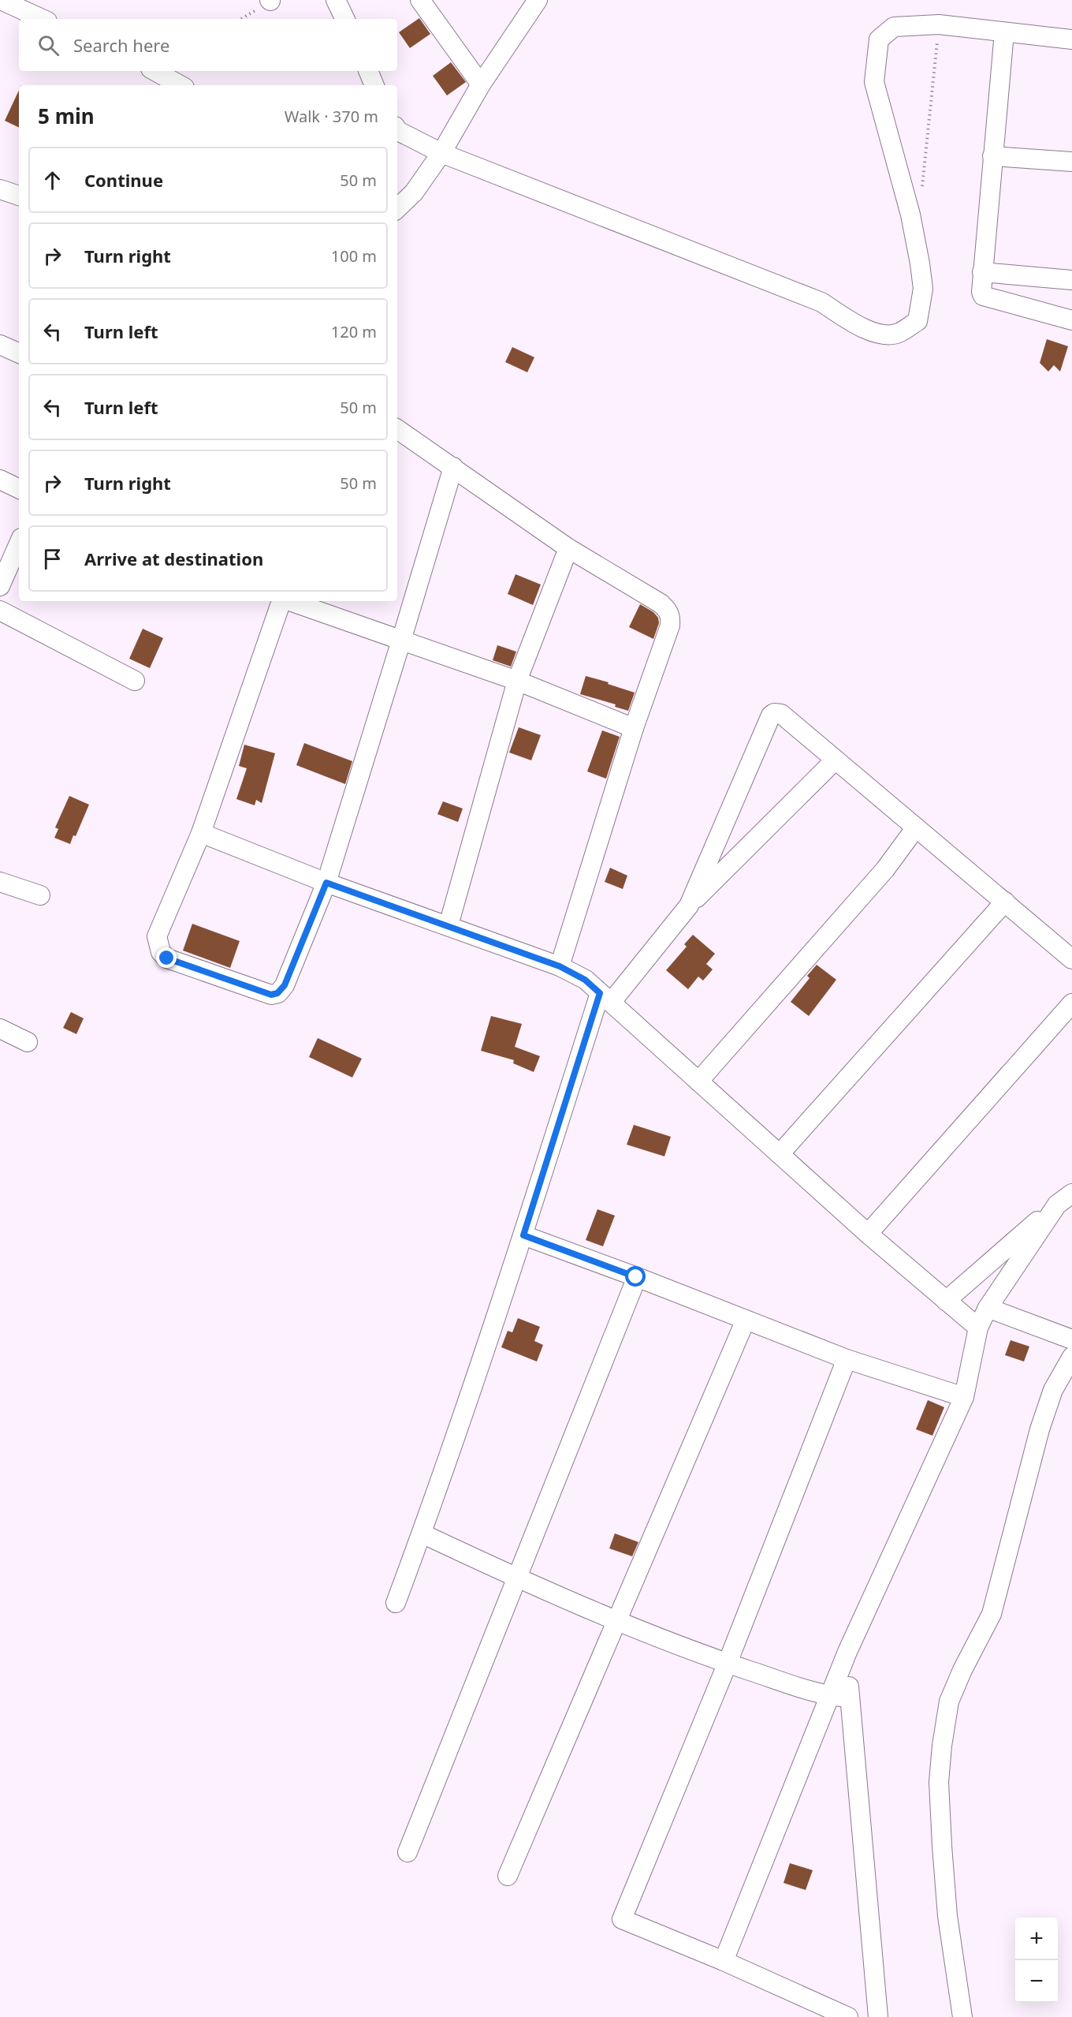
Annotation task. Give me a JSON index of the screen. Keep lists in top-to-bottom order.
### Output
{
  "page": {
    "search": "Search here",
    "heading": ["5 min", "Walk · 370 m"],
    "list": [
      ["Continue", "50 m"],
      ["Turn right", "100 m"],
      ["Turn left", "120 m"],
      ["Turn left", "50 m"],
      ["Turn right", "50 m"],
      "Arrive at destination"
    ],
    "map_buttons": ["+", "−"]
  }
}
